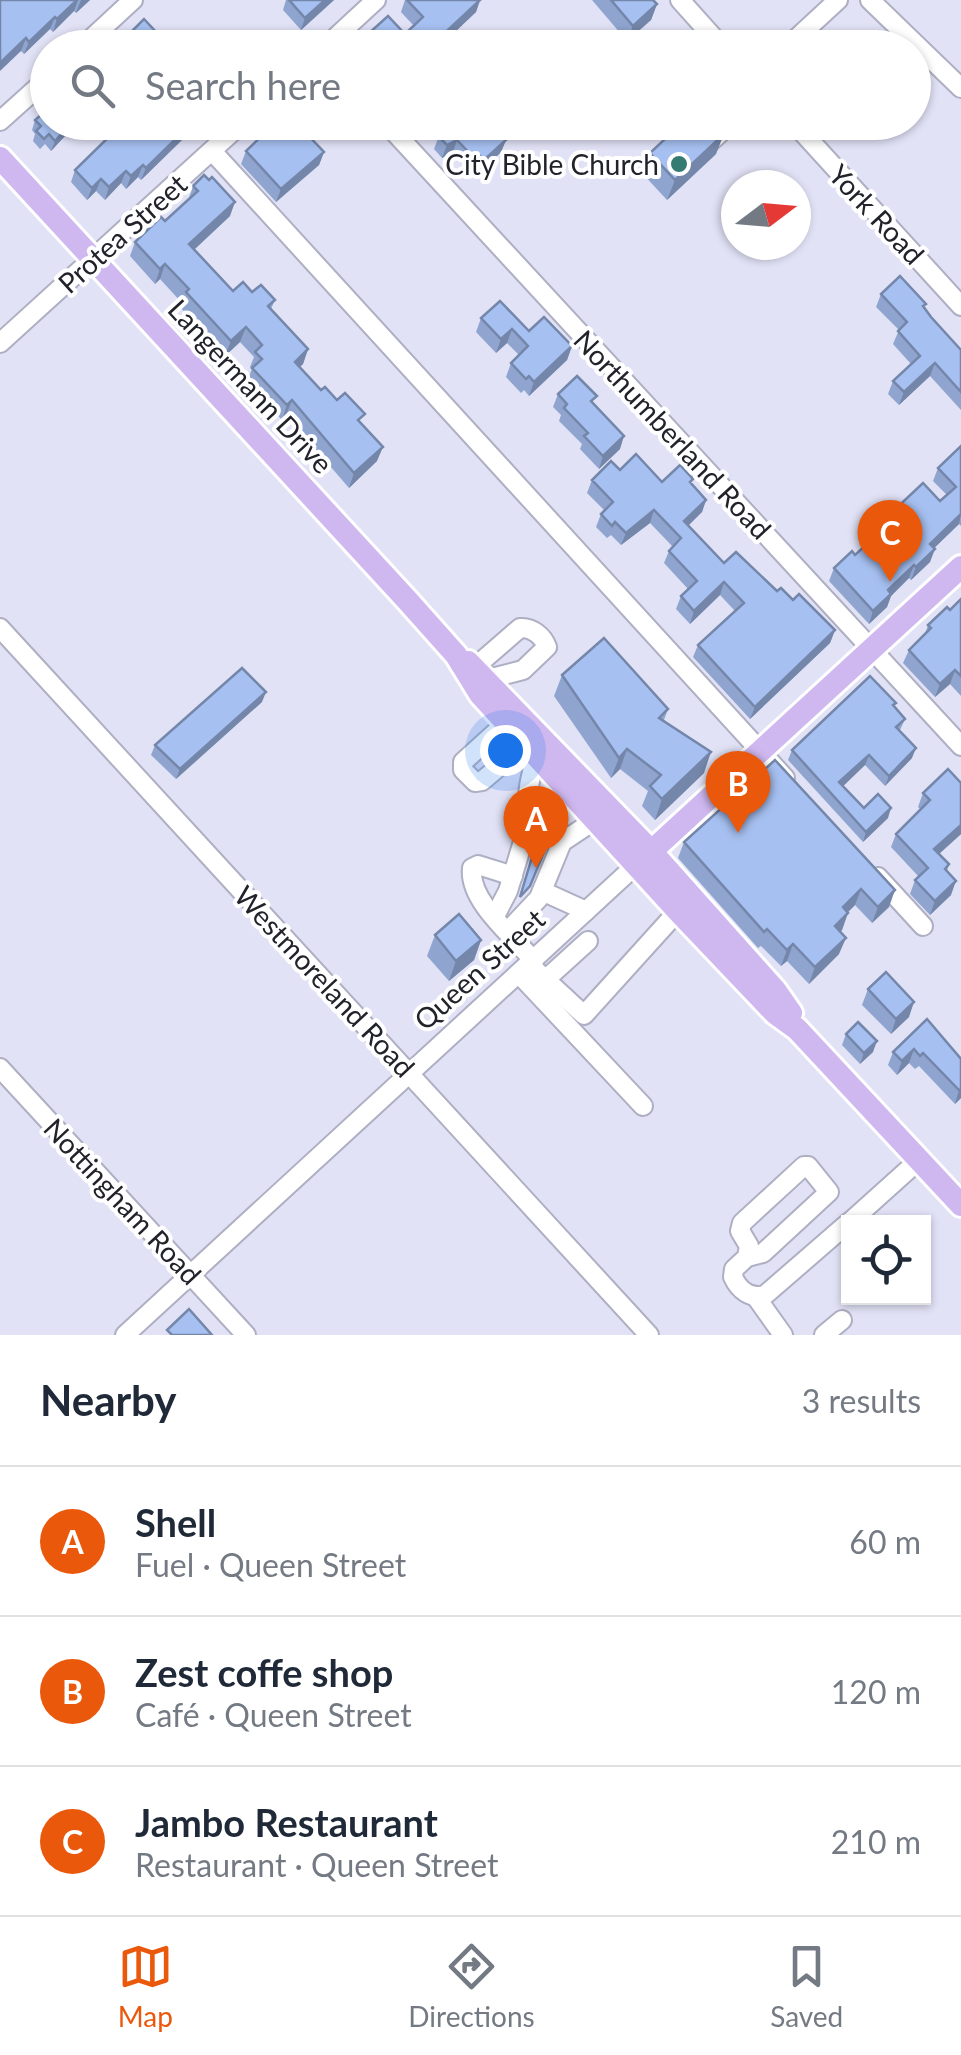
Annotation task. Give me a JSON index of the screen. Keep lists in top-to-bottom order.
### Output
{
  "streets": {
    "main road": ["Langermann Drive", "Queen Street"],
    "street": [
      "York Road",
      "Protea Street",
      "Northumberland Road",
      "Westmoreland Road",
      "Nottingham Road"
    ]
  },
  "crossings": [
    ["Protea Street", "Langermann Drive"],
    ["Langermann Drive", "Queen Street"],
    ["Northumberland Road", "Queen Street"],
    ["Queen Street", "Westmoreland Road"],
    ["Queen Street", "Nottingham Road"]
  ],
  "places": ["City Bible Church"],
  "north": "right",
  "page": {
    "search": "Search here",
    "pins": ["C", "B", "A"],
    "heading": ["Nearby", "3 results"],
    "list": [
      {
        "mark": "A",
        "name": "Shell",
        "note": "Fuel · Queen Street",
        "value": "60 m"
      },
      {
        "mark": "B",
        "name": "Zest coffe shop",
        "note": "Café · Queen Street",
        "value": "120 m"
      },
      {
        "mark": "C",
        "name": "Jambo Restaurant",
        "note": "Restaurant · Queen Street",
        "value": "210 m"
      }
    ],
    "nav": ["Map", "Directions", "Saved"]
  }
}
